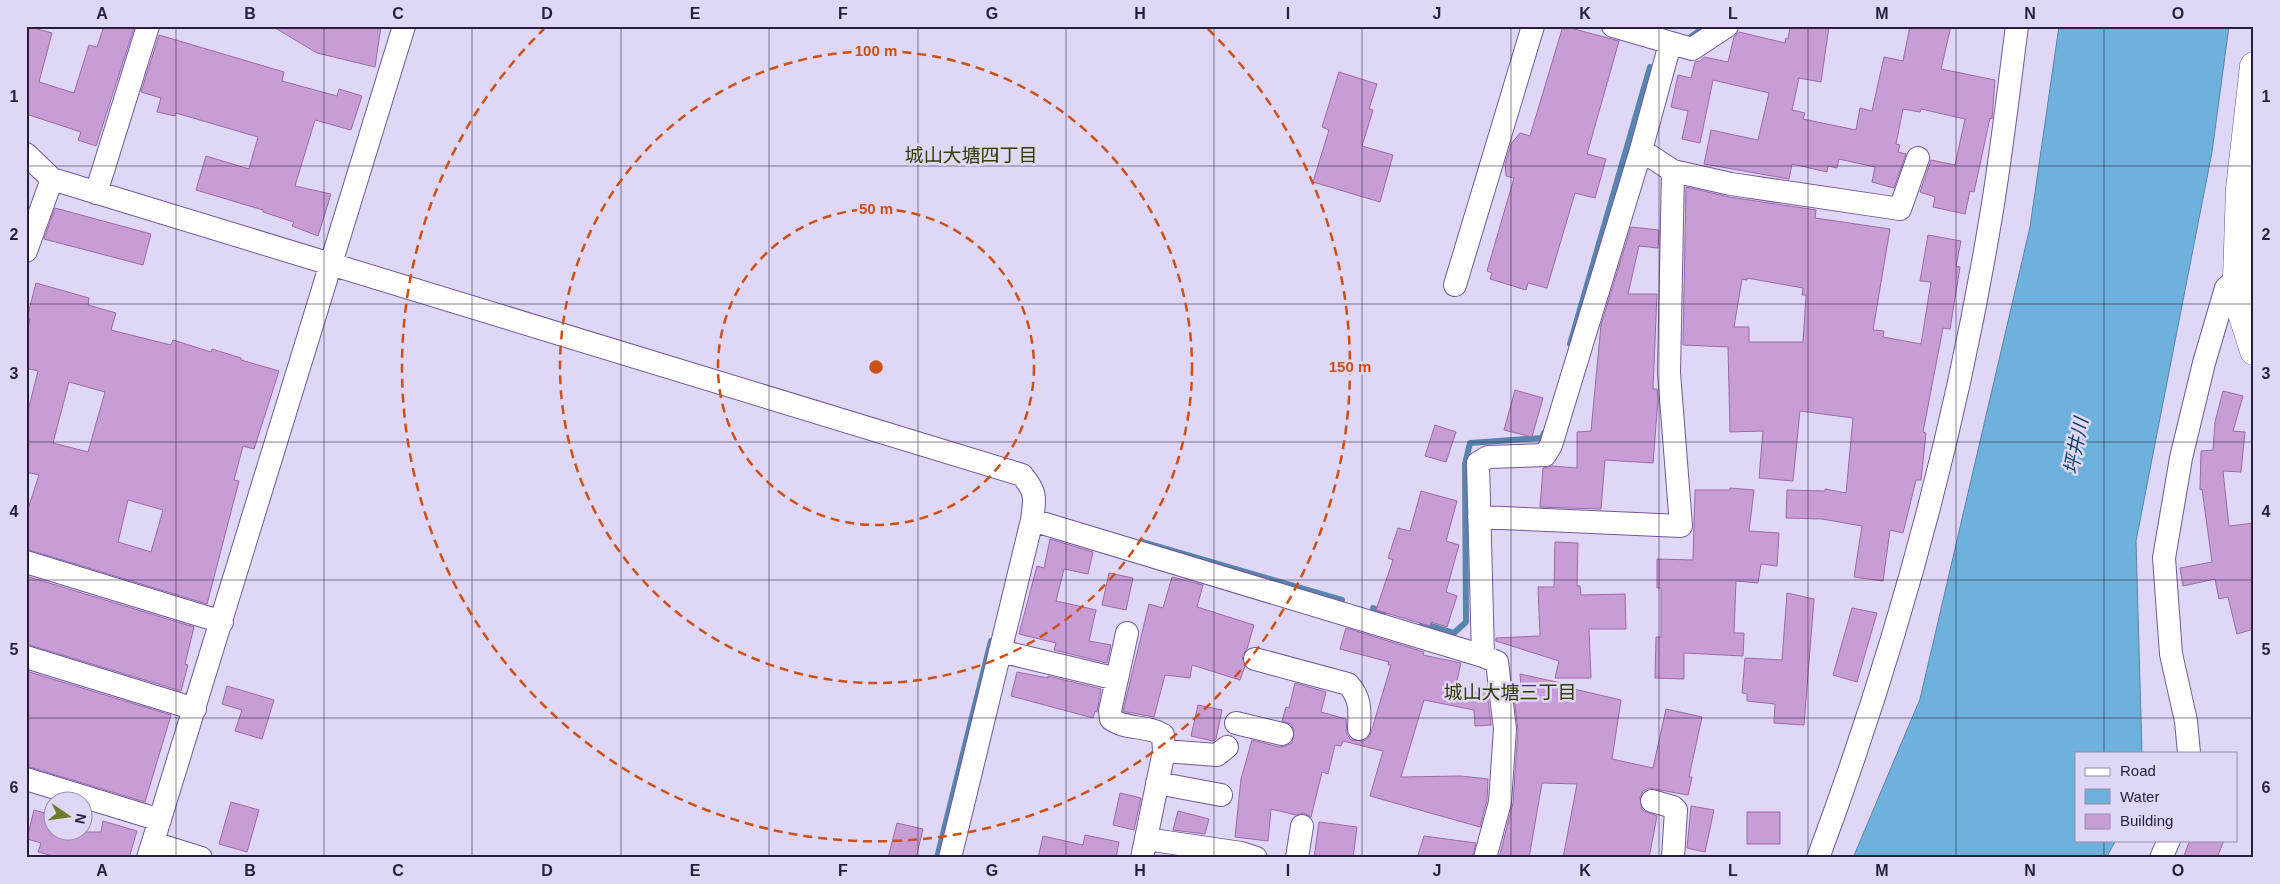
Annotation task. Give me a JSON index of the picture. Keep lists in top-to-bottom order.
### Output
{
  "districts": ["城山大塘四丁目", "城山大塘三丁目"],
  "water": ["坪井川"],
  "legend": ["Road", "Water", "Building"],
  "north": "right",
  "grid": {
    "columns": [
      "A",
      "B",
      "C",
      "D",
      "E",
      "F",
      "G",
      "H",
      "I",
      "J",
      "K",
      "L",
      "M",
      "N",
      "O"
    ],
    "rows": [
      "1",
      "2",
      "3",
      "4",
      "5",
      "6"
    ]
  },
  "rings": ["100 m", "50 m", "150 m"]
}
